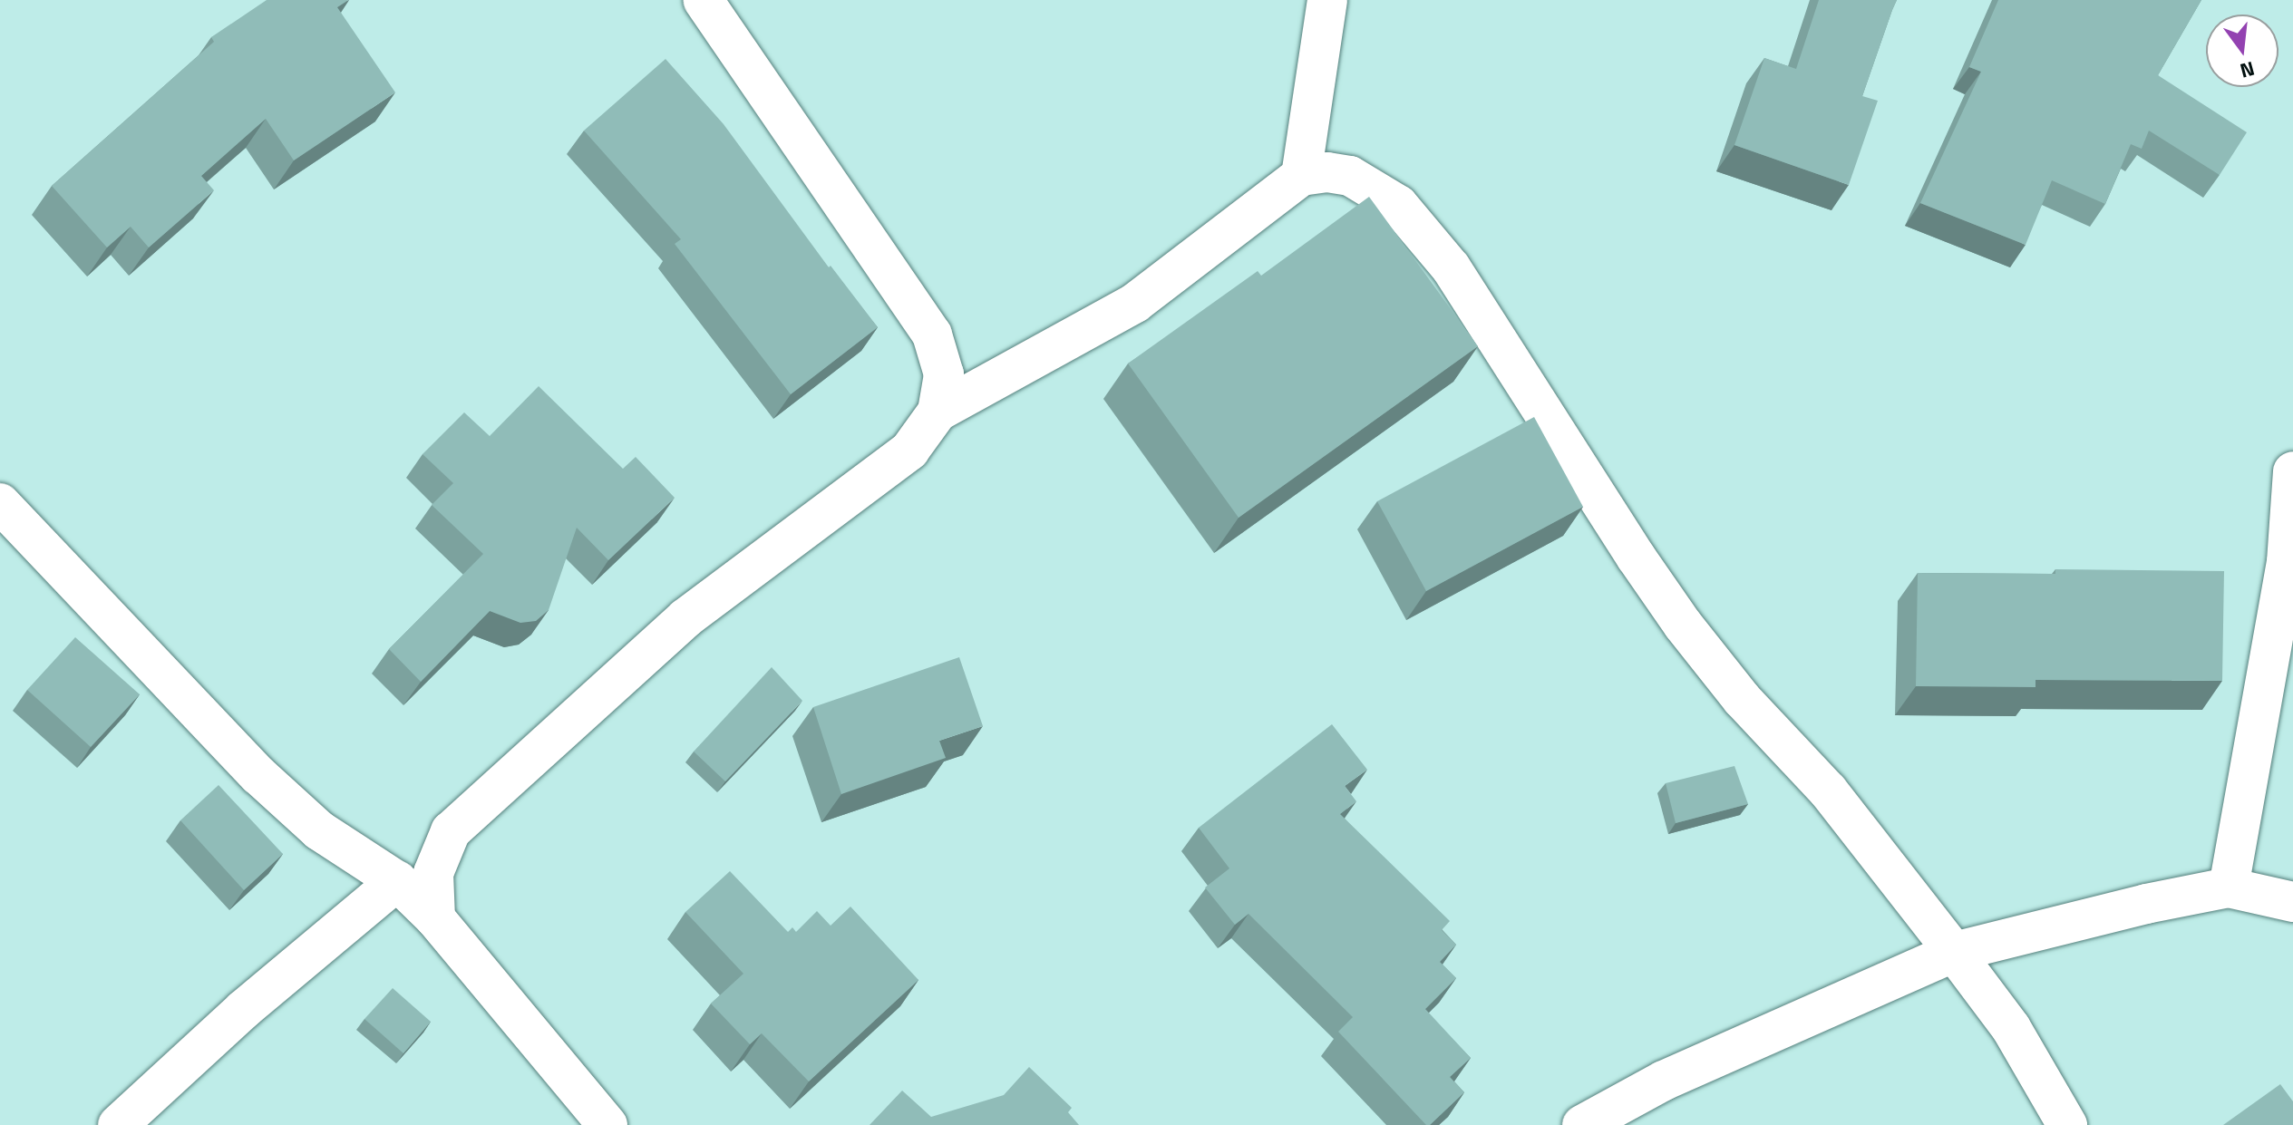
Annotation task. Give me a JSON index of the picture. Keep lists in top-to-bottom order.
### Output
{
  "north": "bottom"
}
